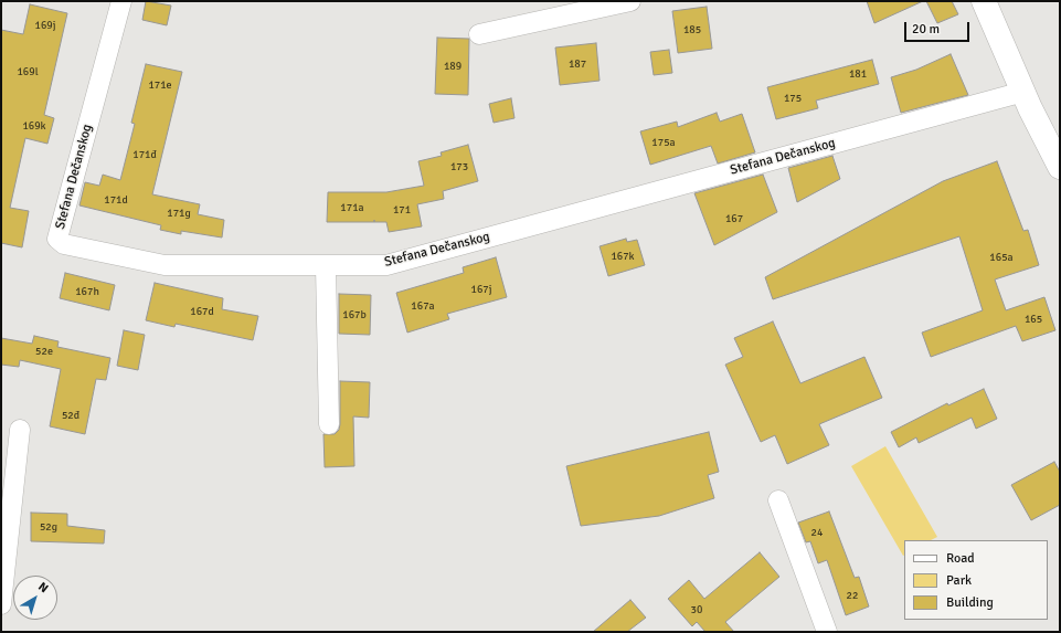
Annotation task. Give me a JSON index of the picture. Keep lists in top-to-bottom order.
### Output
{
  "streets": {
    "street": ["Stefana Dečanskog"]
  },
  "house_numbers": [
    "169j",
    "185",
    "187",
    "189",
    "169l",
    "181",
    "171e",
    "175",
    "169k",
    "175a",
    "171đ",
    "173",
    "171d",
    "171a",
    "171",
    "171g",
    "167",
    "167k",
    "165a",
    "167j",
    "167h",
    "167a",
    "167d",
    "167b",
    "165",
    "52e",
    "52đ",
    "52g",
    "24",
    "22",
    "30"
  ],
  "legend": ["Road", "Park", "Building"],
  "scale_bar": "20 m",
  "north": "top right"
}
